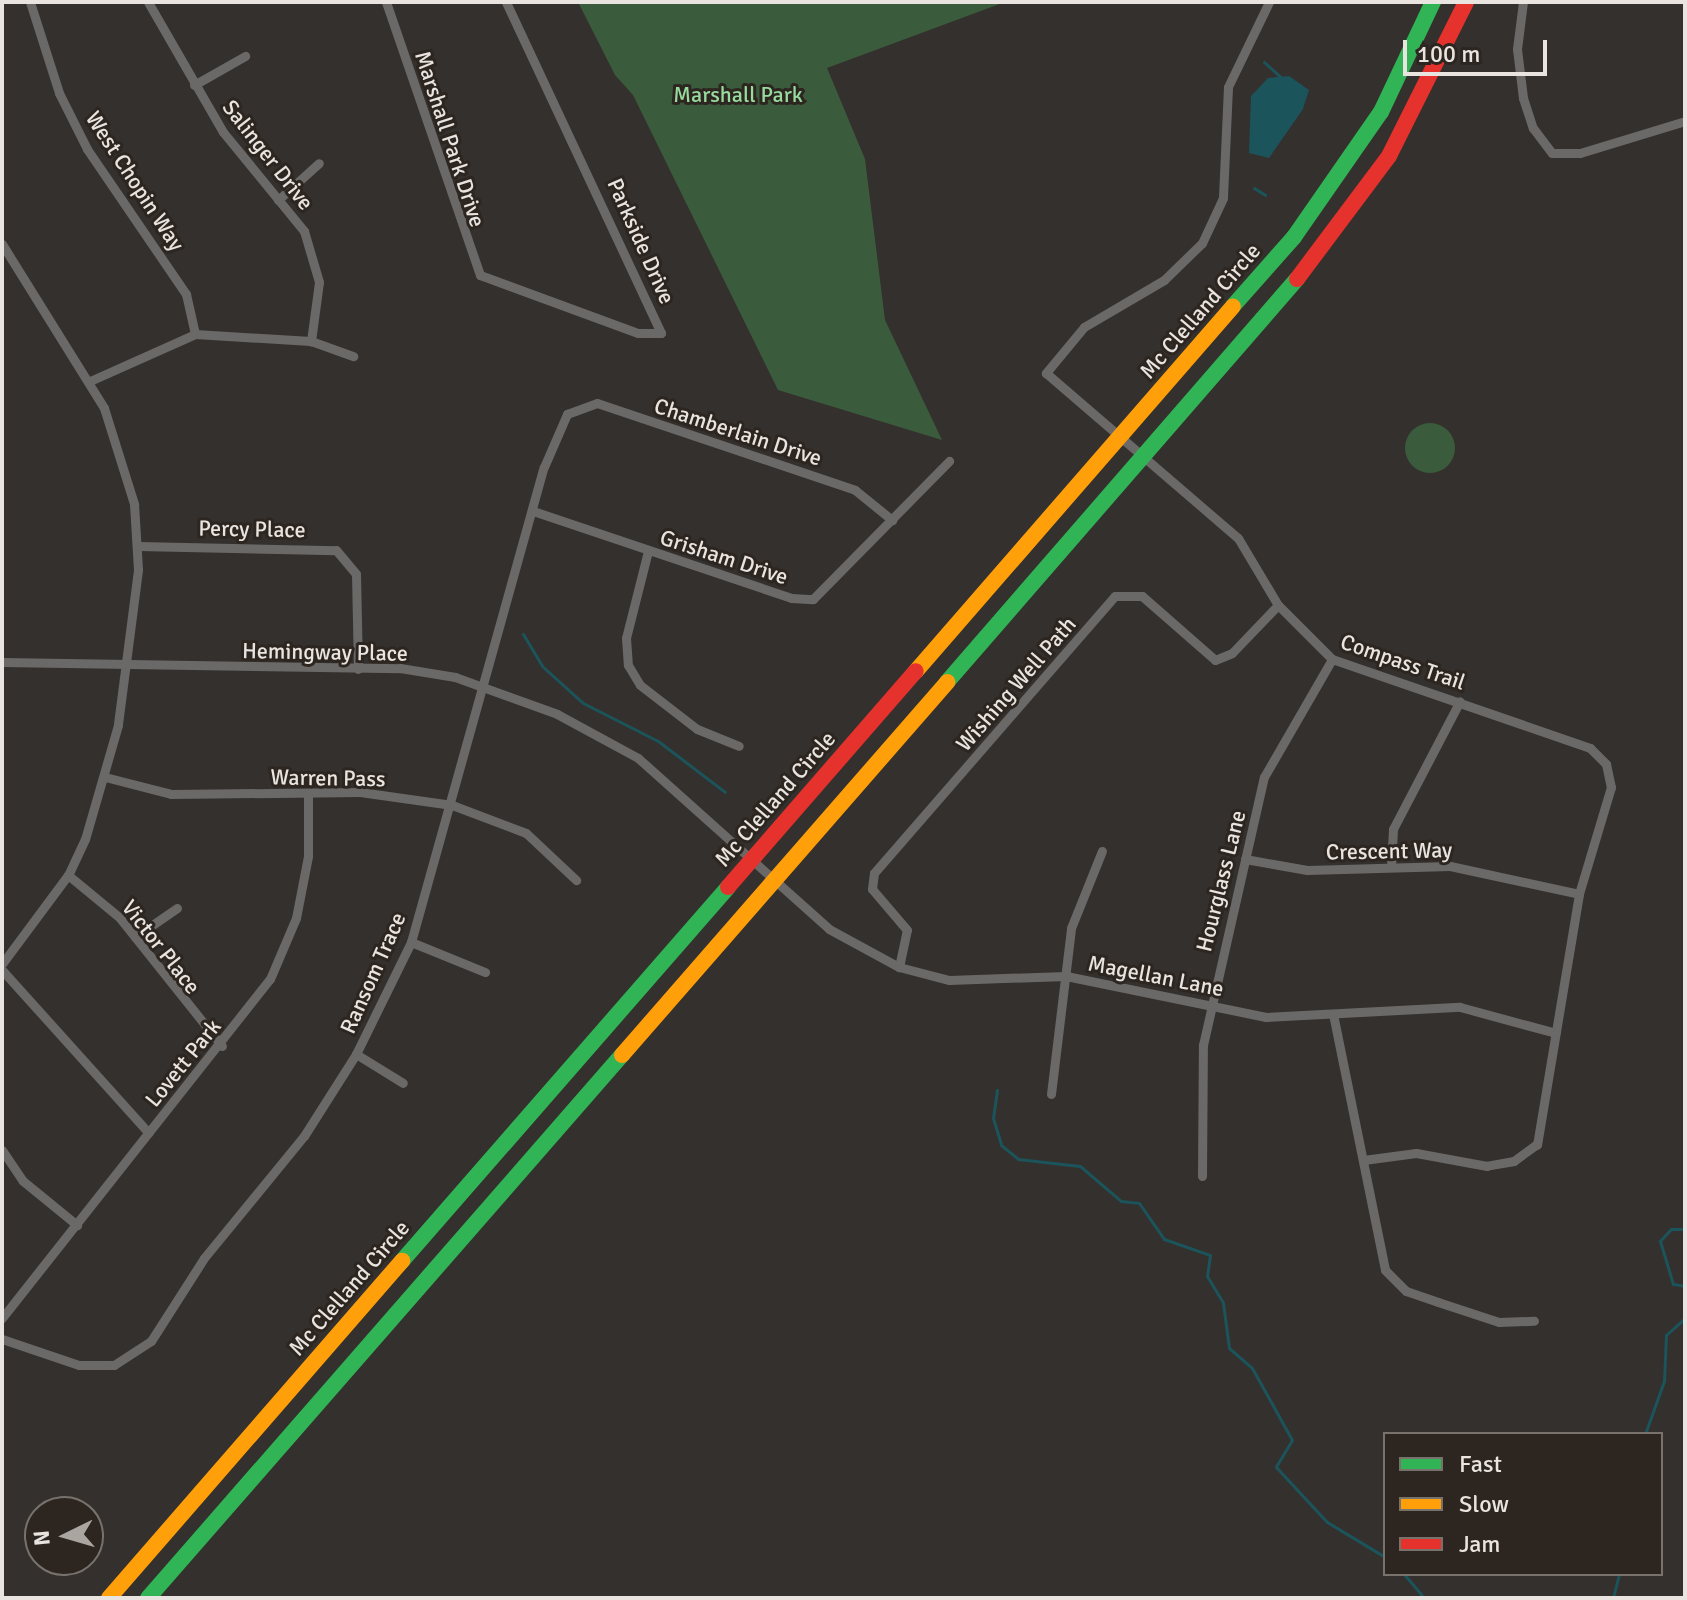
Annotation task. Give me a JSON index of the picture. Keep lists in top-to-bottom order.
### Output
{
  "streets": {
    "highway": ["Mc Clelland Circle"],
    "street": [
      "Marshall Park Drive",
      "Salinger Drive",
      "West Chopin Way",
      "Parkside Drive",
      "Chamberlain Drive",
      "Percy Place",
      "Grisham Drive",
      "Hemingway Place",
      "Compass Trail",
      "Wishing Well Path",
      "Warren Pass",
      "Crescent Way",
      "Hourglass Lane",
      "Victor Place",
      "Ransom Trace",
      "Magellan Lane",
      "Lovett Park"
    ]
  },
  "crossings": [
    ["Marshall Park Drive", "Parkside Drive"],
    ["Mc Clelland Circle", "Hemingway Place"],
    ["Mc Clelland Circle", "Compass Trail"],
    ["Chamberlain Drive", "Grisham Drive"],
    ["Chamberlain Drive", "Ransom Trace"],
    ["Percy Place", "Hemingway Place"],
    ["Grisham Drive", "Ransom Trace"],
    ["Hemingway Place", "Ransom Trace"],
    ["Hemingway Place", "Magellan Lane"],
    ["Compass Trail", "Wishing Well Path"],
    ["Compass Trail", "Crescent Way"],
    ["Compass Trail", "Hourglass Lane"],
    ["Wishing Well Path", "Magellan Lane"],
    ["Warren Pass", "Ransom Trace"],
    ["Warren Pass", "Lovett Park"],
    ["Crescent Way", "Hourglass Lane"],
    ["Hourglass Lane", "Magellan Lane"],
    ["Victor Place", "Lovett Park"]
  ],
  "parks": ["Marshall Park"],
  "legend": ["Fast", "Slow", "Jam"],
  "scale_bar": "100 m",
  "north": "left"
}
